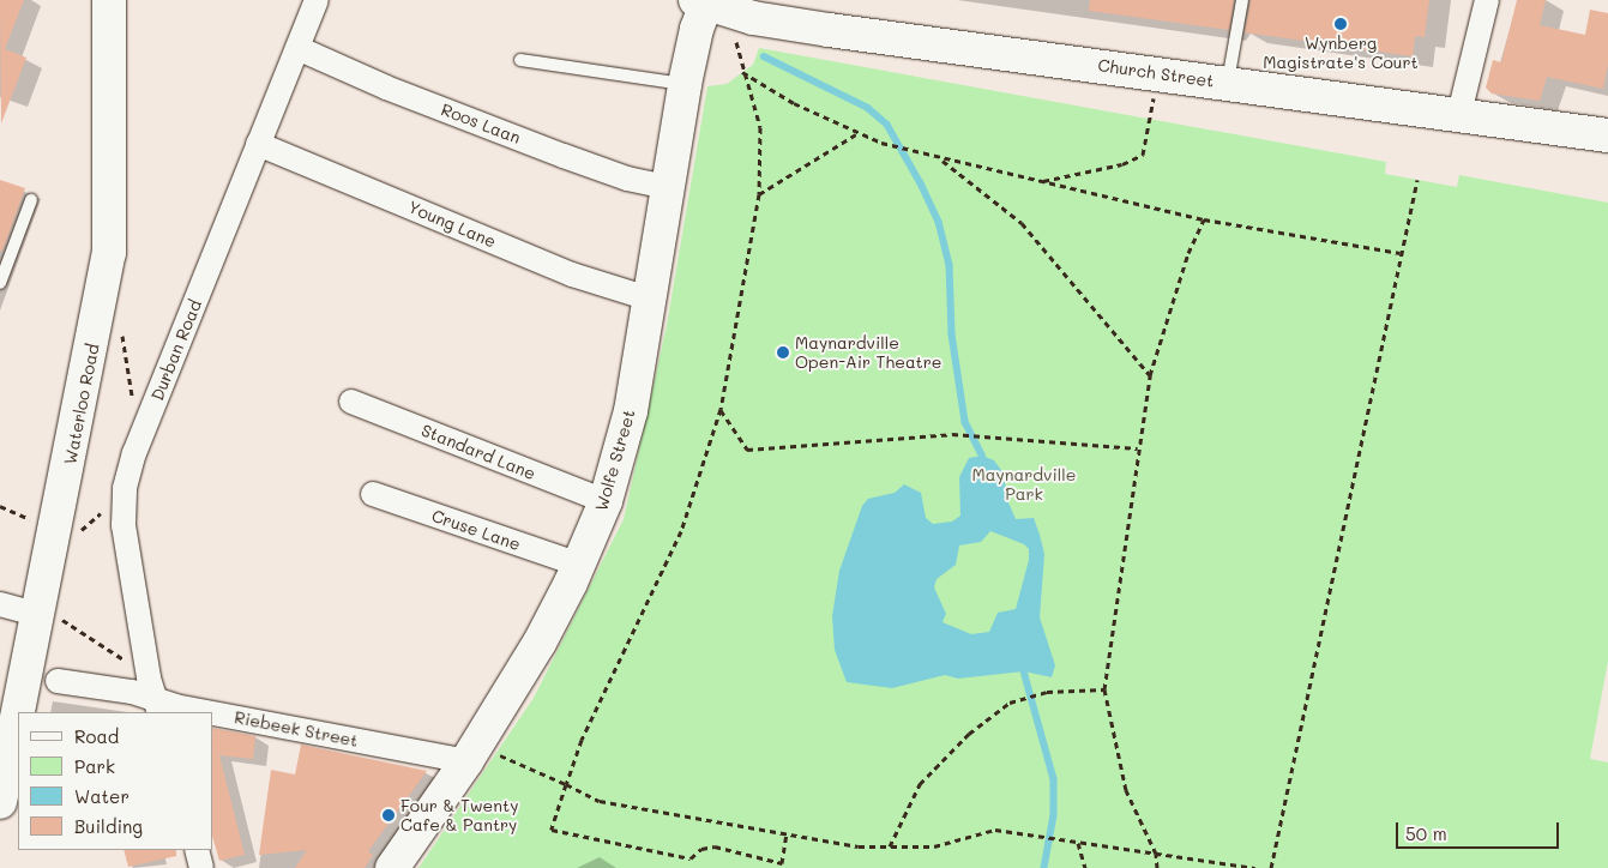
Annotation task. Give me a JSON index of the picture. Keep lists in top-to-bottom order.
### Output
{
  "streets": {
    "street": [
      "Church Street",
      "Roos Laan",
      "Young Lane",
      "Durban Road",
      "Waterloo Road",
      "Standard Lane",
      "Wolfe Street",
      "Cruse Lane",
      "Riebeek Street"
    ]
  },
  "crossings": [
    ["Church Street", "Wolfe Street"],
    ["Roos Laan", "Durban Road"],
    ["Roos Laan", "Wolfe Street"],
    ["Young Lane", "Durban Road"],
    ["Young Lane", "Wolfe Street"],
    ["Durban Road", "Riebeek Street"],
    ["Standard Lane", "Wolfe Street"],
    ["Wolfe Street", "Cruse Lane"],
    ["Wolfe Street", "Riebeek Street"]
  ],
  "parks": ["Maynardville Park"],
  "places": ["Wynberg Magistrate's Court", "Maynardville Open-Air Theatre", "Four & Twenty Cafe & Pantry"],
  "legend": [
    "Road",
    "Park",
    "Water",
    "Building"
  ],
  "scale_bar": "50 m"
}
